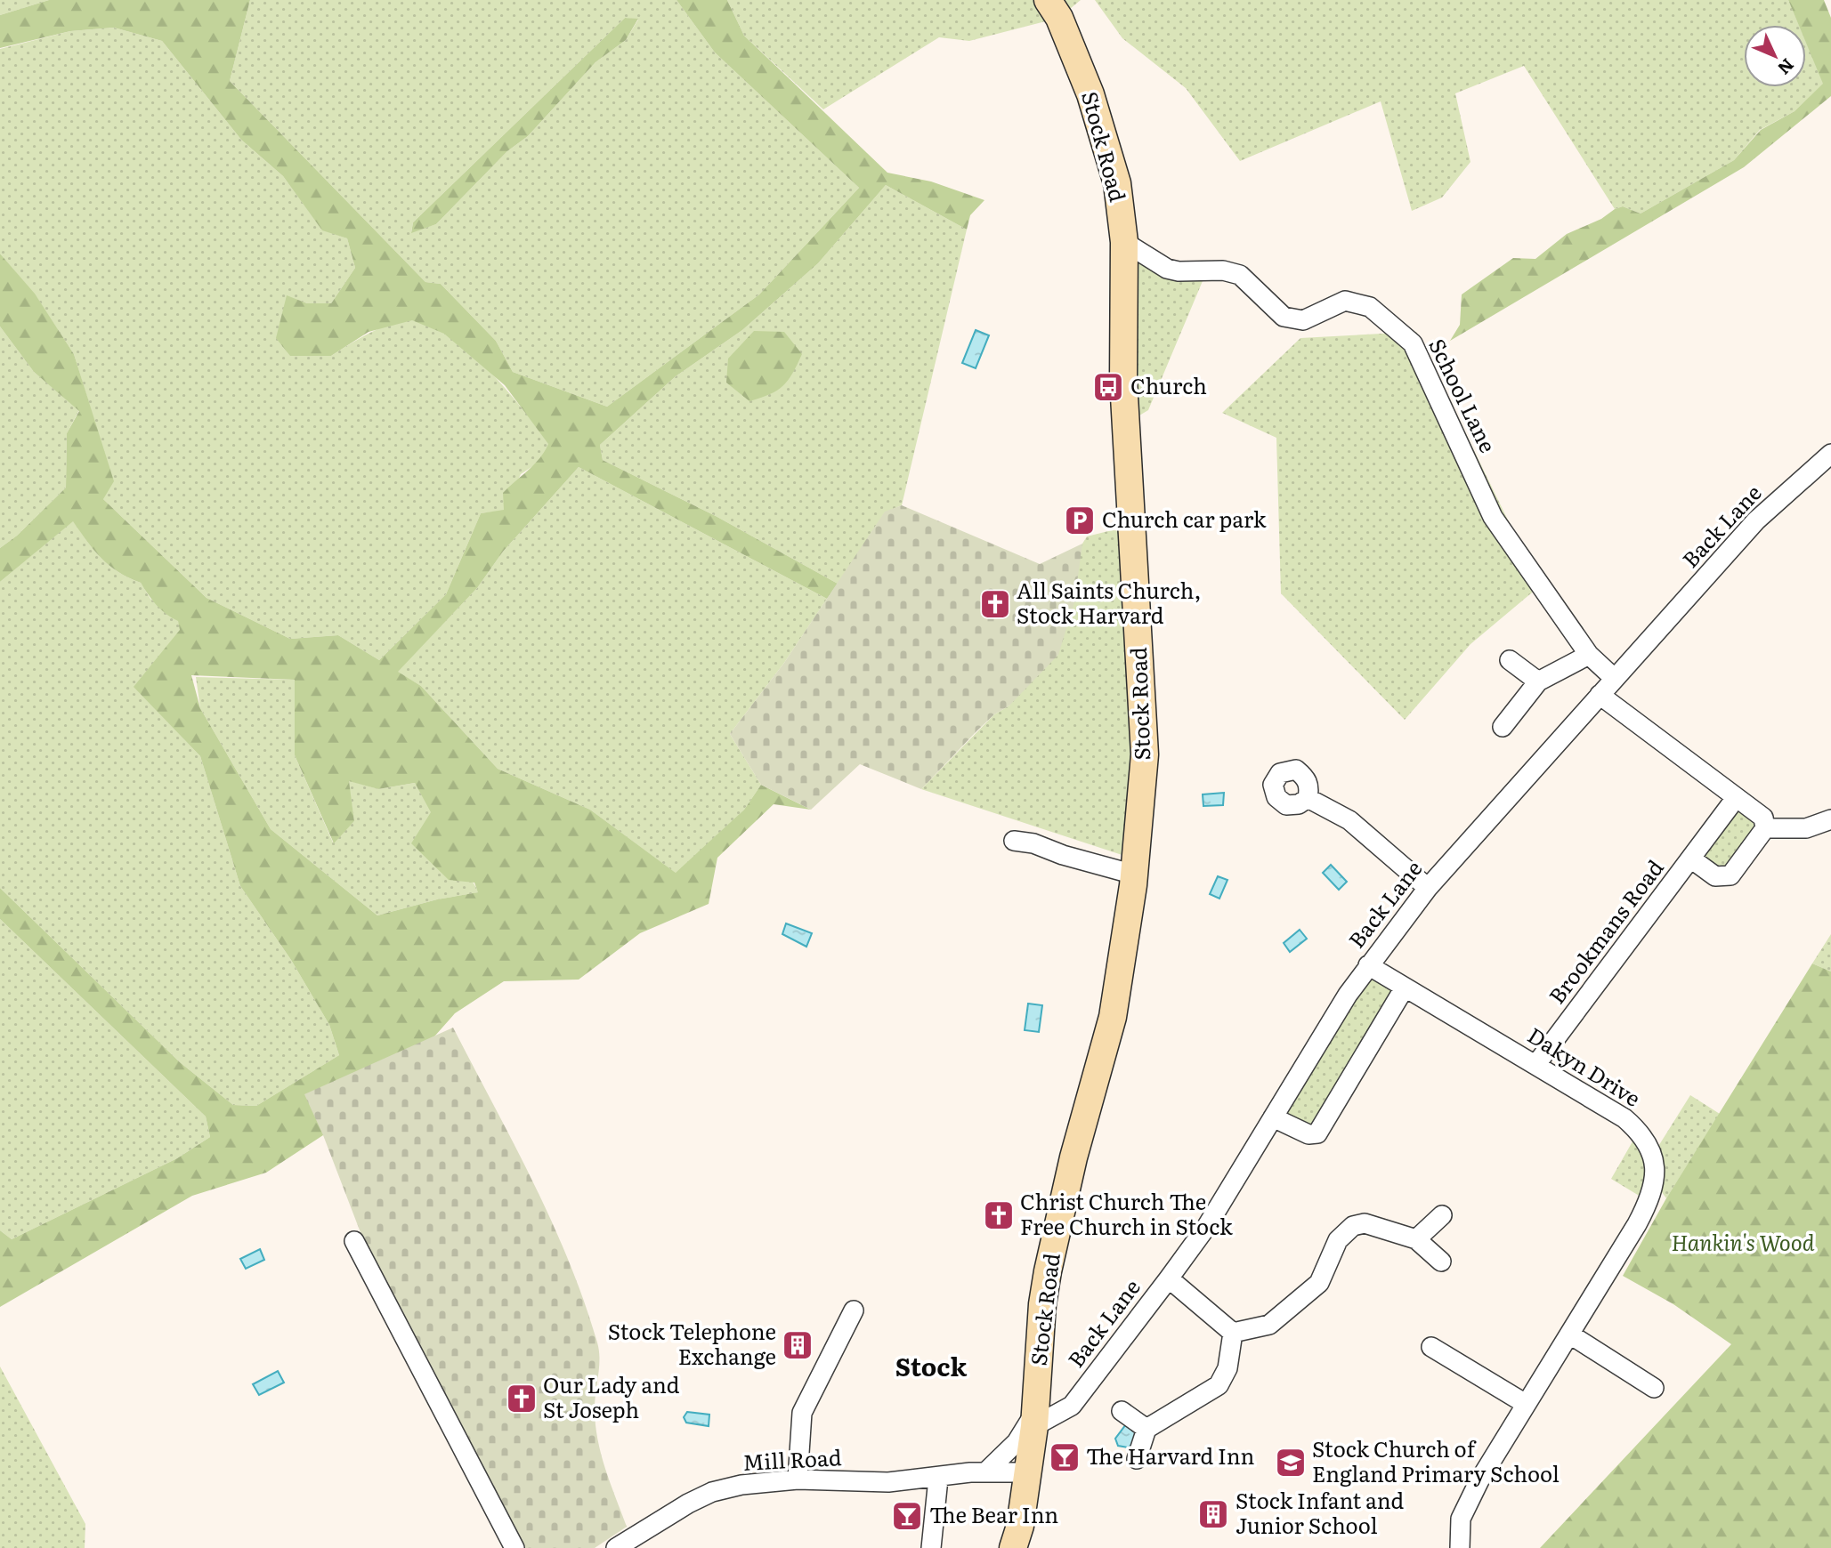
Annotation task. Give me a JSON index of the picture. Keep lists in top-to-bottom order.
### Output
{
  "streets": {
    "main road": ["Stock Road"],
    "street": [
      "School Lane",
      "Back Lane",
      "Brookmans Road",
      "Dakyn Drive",
      "Mill Road"
    ]
  },
  "crossings": [
    ["Stock Road", "School Lane"],
    ["Stock Road", "Back Lane"],
    ["Stock Road", "Mill Road"],
    ["School Lane", "Back Lane"],
    ["Back Lane", "Dakyn Drive"],
    ["Brookmans Road", "Dakyn Drive"]
  ],
  "districts": ["Stock"],
  "parks": ["Hankin's Wood"],
  "places": {
    "bus stop": ["Church"],
    "parking": ["Church car park"],
    "church": ["All Saints Church, Stock Harvard", "Christ Church The Free Church in Stock", "Our Lady and St Joseph"],
    "building": ["Stock Telephone Exchange", "Stock Infant and Junior School"],
    "bar": ["The Harvard Inn", "The Bear Inn"],
    "school or university": ["Stock Church of England Primary School"]
  },
  "north": "bottom right"
}
